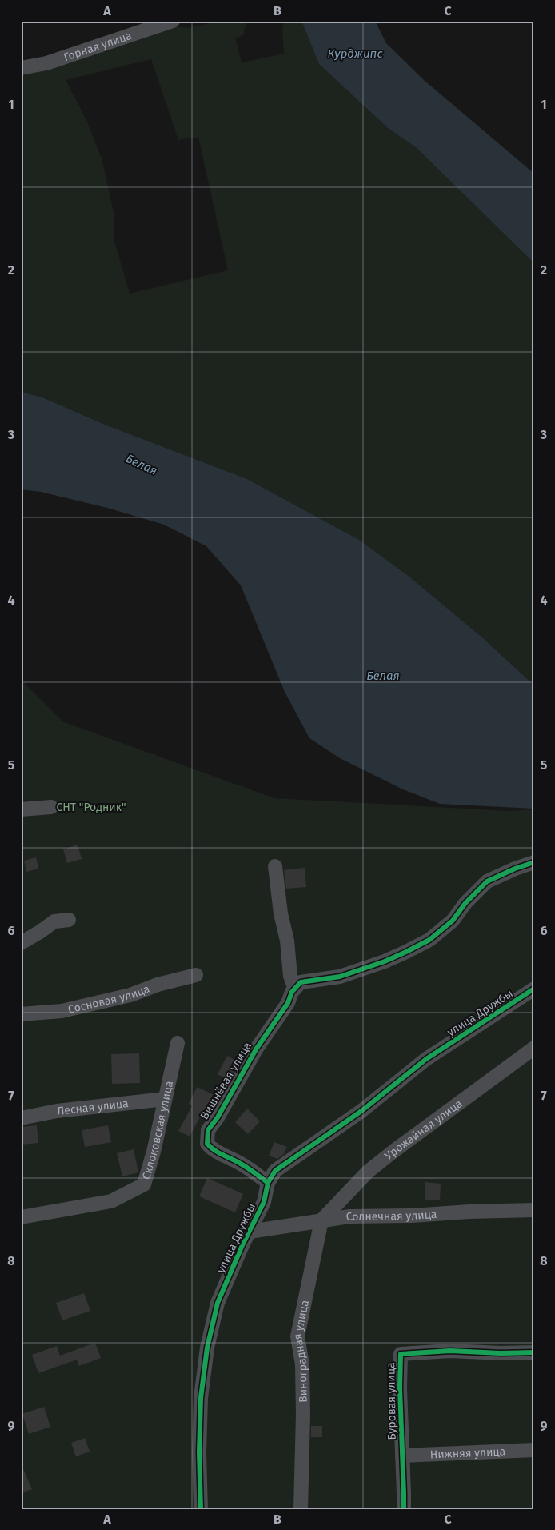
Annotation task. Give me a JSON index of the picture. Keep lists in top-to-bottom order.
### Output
{
  "streets": {
    "street": [
      "Горная улица",
      "Сосновая улица",
      "улица Дружбы",
      "Вишнёвая улица",
      "Лесная улица",
      "Склоковская улица",
      "Урожайная улица",
      "Солнечная улица",
      "Виноградная улица",
      "Буровая улица",
      "Нижняя улица"
    ]
  },
  "crossings": [
    ["улица Дружбы", "Вишнёвая улица"],
    ["улица Дружбы", "Солнечная улица"],
    ["Лесная улица", "Склоковская улица"],
    ["Урожайная улица", "Солнечная улица"],
    ["Урожайная улица", "Виноградная улица"],
    ["Солнечная улица", "Виноградная улица"],
    ["Буровая улица", "Нижняя улица"]
  ],
  "water": ["Курджипс", "Белая"],
  "parks": ["СНТ \"Родник\""],
  "grid": {
    "columns": ["A", "B", "C"],
    "rows": [
      "1",
      "2",
      "3",
      "4",
      "5",
      "6",
      "7",
      "8",
      "9"
    ]
  }
}
